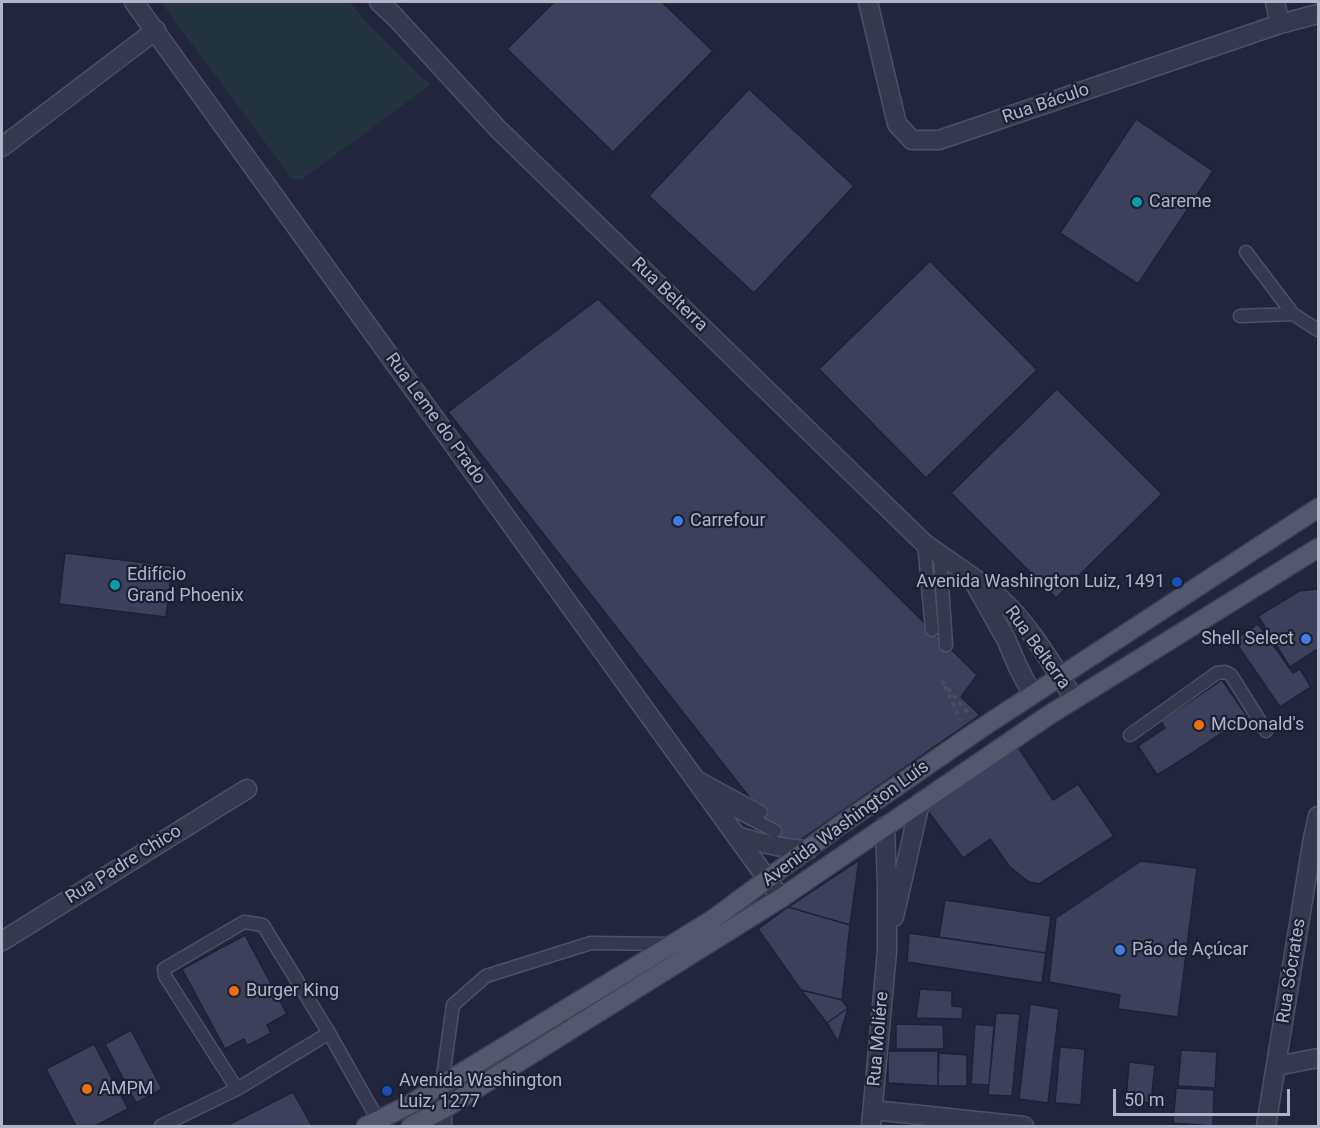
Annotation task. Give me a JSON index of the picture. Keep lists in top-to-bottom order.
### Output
{
  "streets": {
    "main road": ["Avenida Washington Luís"],
    "street": [
      "Rua Báculo",
      "Rua Belterra",
      "Rua Leme do Prado",
      "Rua Padre Chico",
      "Rua Sócrates",
      "Rua Moliére"
    ]
  },
  "crossings": [
    ["Rua Belterra", "Avenida Washington Luís"],
    ["Rua Leme do Prado", "Avenida Washington Luís"],
    ["Avenida Washington Luís", "Rua Moliére"]
  ],
  "places": [
    "Careme",
    "Carrefour",
    "Avenida Washington Luiz, 1491",
    "Edifício Grand Phoenix",
    "Shell Select",
    "McDonald's",
    "Pão de Açúcar",
    "Burger King",
    "AMPM",
    "Avenida Washington Luiz, 1277"
  ],
  "scale_bar": "50 m"
}
